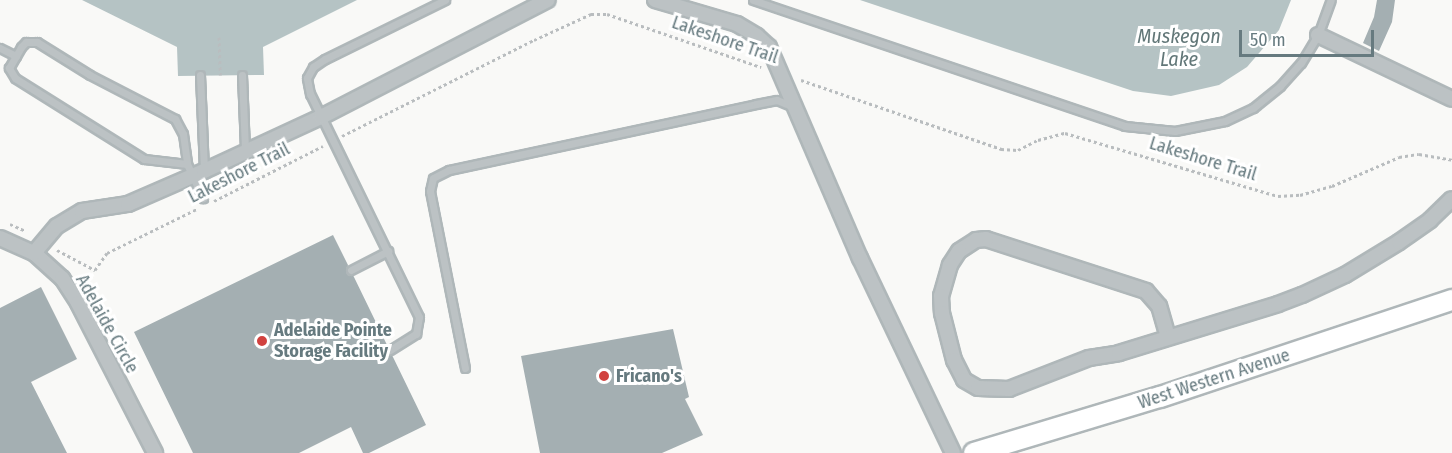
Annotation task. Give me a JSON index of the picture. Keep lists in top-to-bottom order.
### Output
{
  "streets": {
    "street": ["Adelaide Circle", "West Western Avenue"],
    "path": ["Lakeshore Trail"]
  },
  "water": ["Muskegon Lake"],
  "places": ["Adelaide Pointe Storage Facility", "Fricano's"],
  "scale_bar": "50 m"
}
